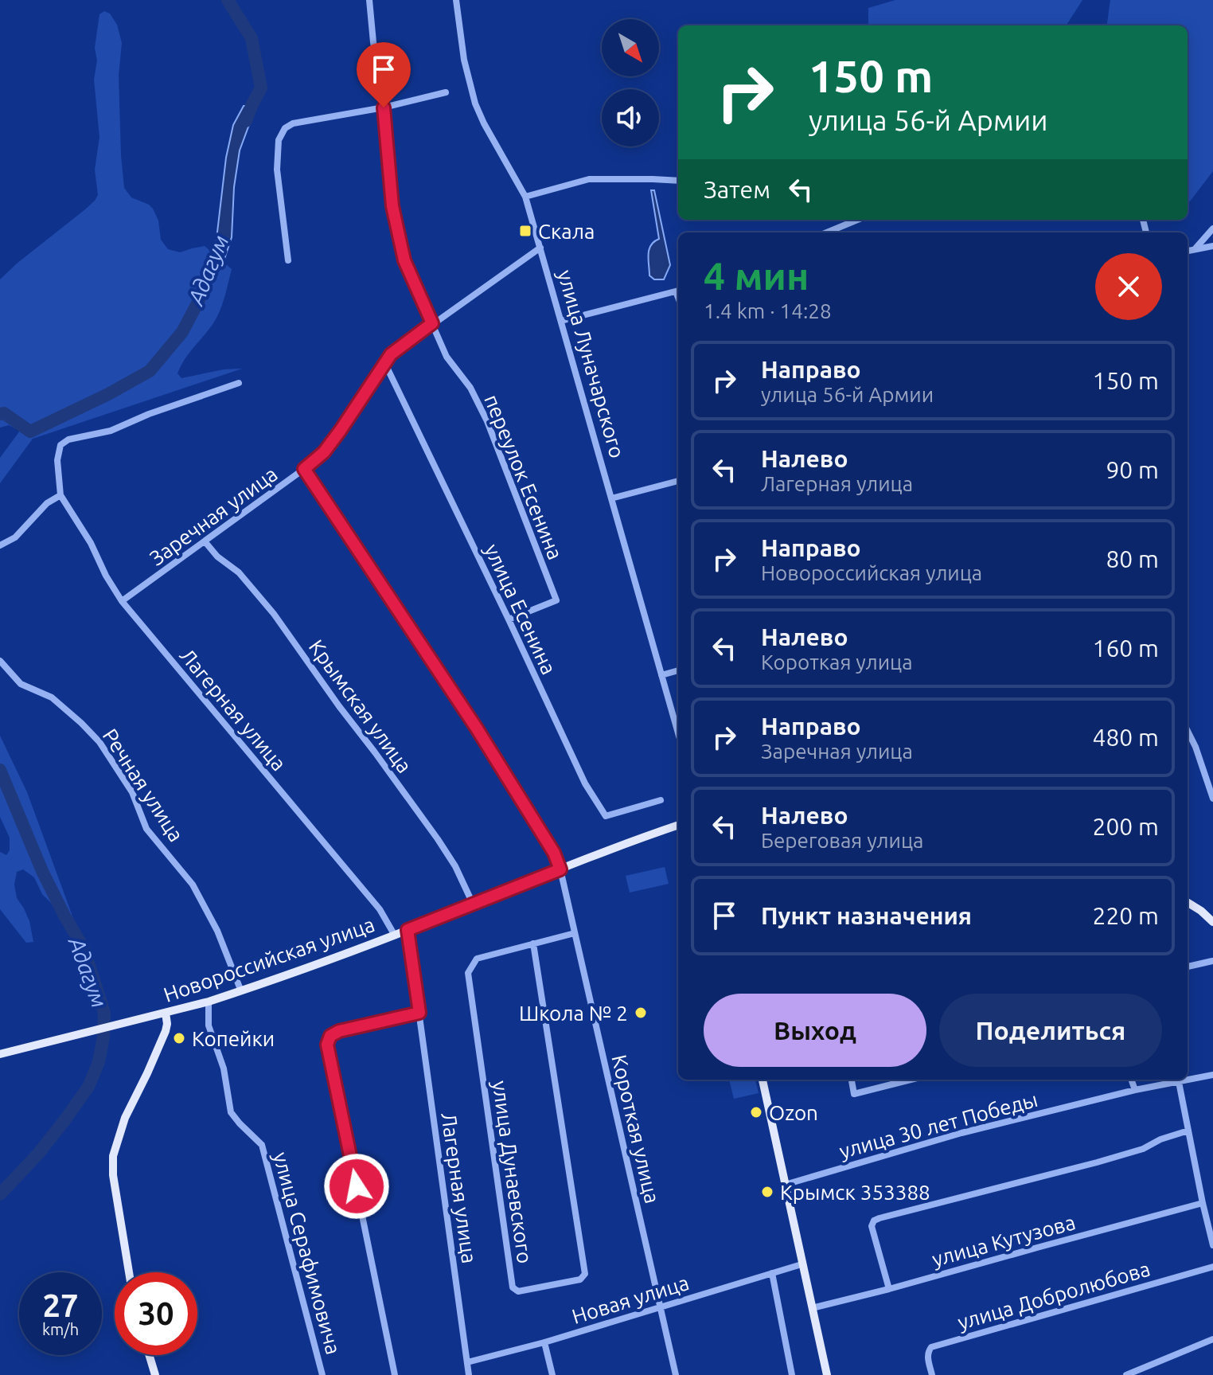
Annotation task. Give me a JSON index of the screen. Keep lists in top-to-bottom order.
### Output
{
  "streets": {
    "main road": ["Новороссийская улица"],
    "street": [
      "улица Луначарского",
      "переулок Есенина",
      "Заречная улица",
      "улица Есенина",
      "Крымская улица",
      "Лагерная улица",
      "Речная улица",
      "улица 30 лет Победы",
      "Короткая улица",
      "улица Дунаевского",
      "улица Кутузова",
      "улица Серафимовича",
      "улица Добролюбова",
      "Новая улица"
    ]
  },
  "crossings": [
    ["улица Луначарского", "Заречная улица"],
    ["переулок Есенина", "Заречная улица"],
    ["переулок Есенина", "улица Есенина"],
    ["Заречная улица", "улица Есенина"],
    ["Заречная улица", "Крымская улица"],
    ["Заречная улица", "Лагерная улица"],
    ["Заречная улица", "Короткая улица"],
    ["Крымская улица", "Новороссийская улица"],
    ["Лагерная улица", "Новороссийская улица"],
    ["Лагерная улица", "Новая улица"],
    ["Речная улица", "Новороссийская улица"],
    ["Новороссийская улица", "Короткая улица"],
    ["Новороссийская улица", "улица Серафимовича"],
    ["Короткая улица", "Новая улица"]
  ],
  "water": ["Адагум"],
  "places": {
    "transit": ["Скала"],
    "other": [
      "Школа № 2",
      "Копейки",
      "Ozon",
      "Крымск 353388"
    ]
  },
  "north": "bottom right",
  "page": {
    "turn": ["150 m", "улица 56-й Армии"],
    "then": "Затем",
    "heading": ["4 мин", "1.4 km · 14:28"],
    "list": [
      {
        "name": "Направо",
        "note": "улица 56-й Армии",
        "value": "150 m"
      },
      {
        "name": "Налево",
        "note": "Лагерная улица",
        "value": "90 m"
      },
      {
        "name": "Направо",
        "note": "Новороссийская улица",
        "value": "80 m"
      },
      {
        "name": "Налево",
        "note": "Короткая улица",
        "value": "160 m"
      },
      {
        "name": "Направо",
        "note": "Заречная улица",
        "value": "480 m"
      },
      {
        "name": "Налево",
        "note": "Береговая улица",
        "value": "200 m"
      },
      {
        "name": "Пункт назначения",
        "value": "220 m"
      }
    ],
    "buttons": ["Выход", "Поделиться"],
    "speed": "27 km/h",
    "limit": "30"
  }
}
